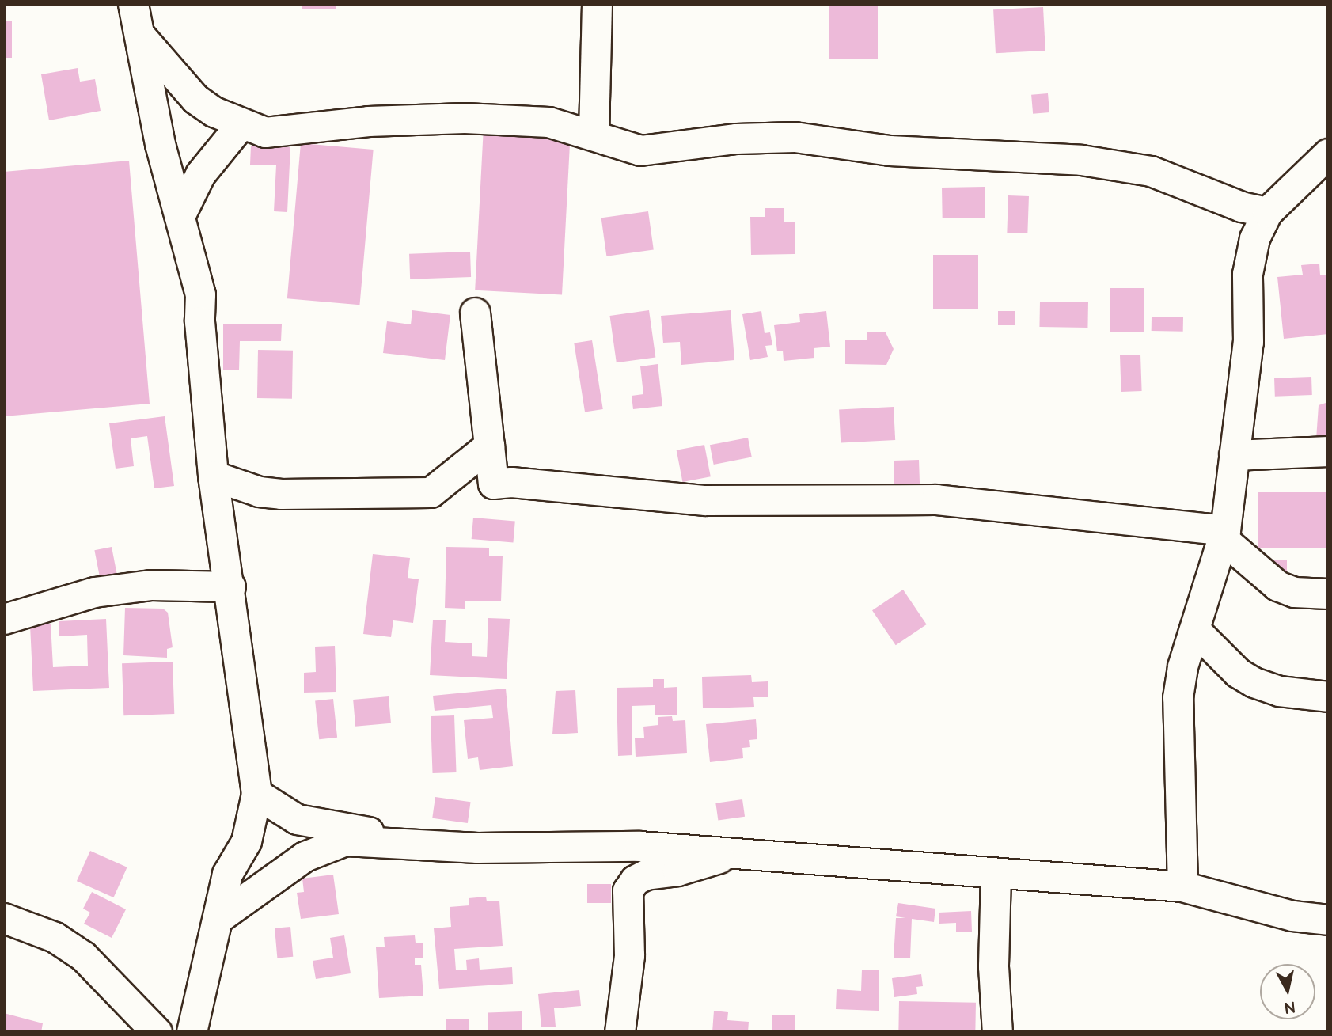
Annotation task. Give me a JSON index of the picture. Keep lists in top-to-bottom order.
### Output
{
  "north": "bottom"
}
